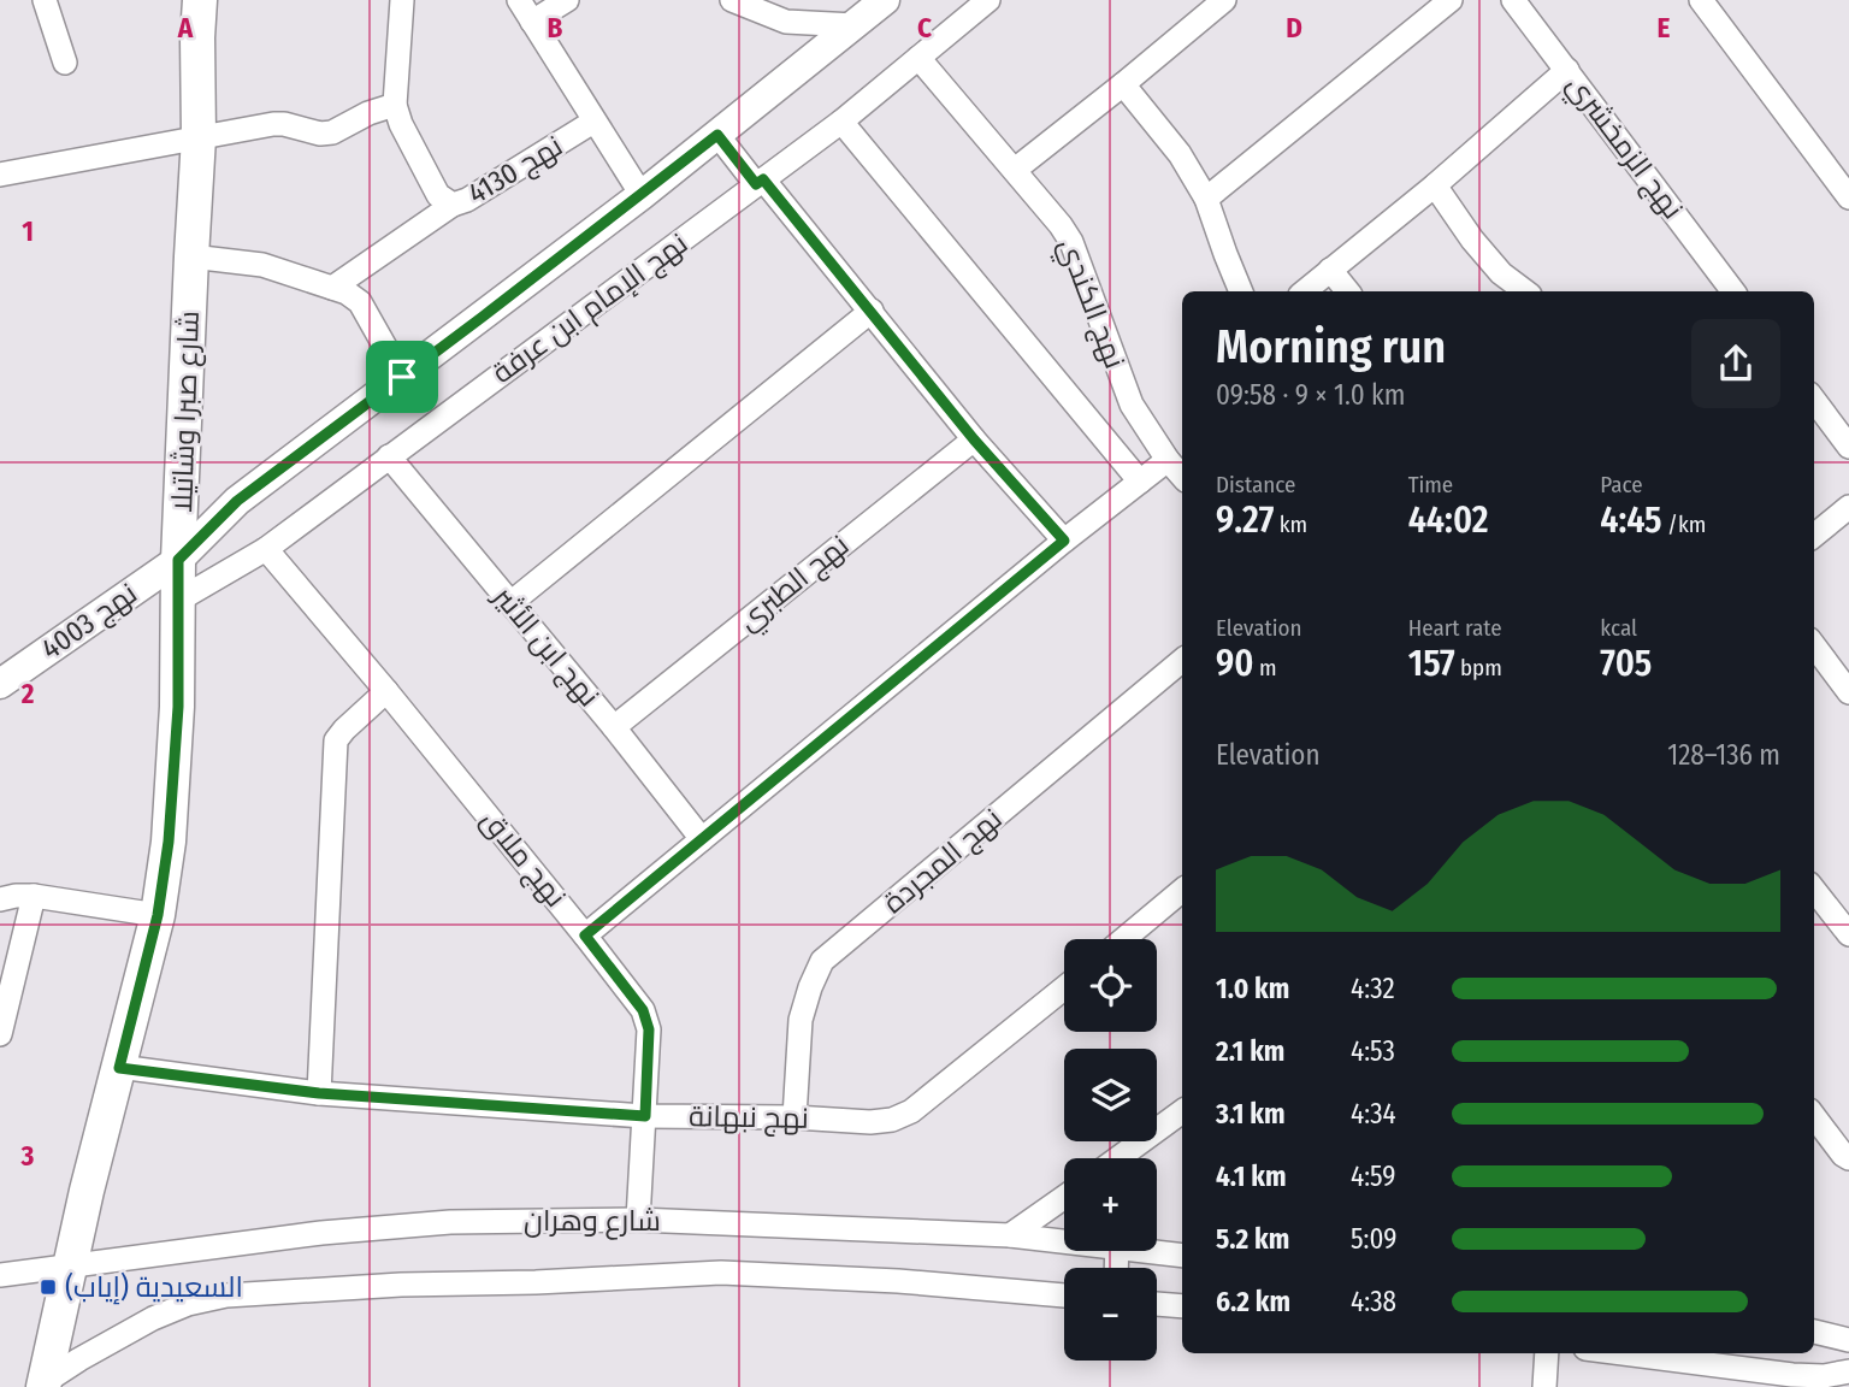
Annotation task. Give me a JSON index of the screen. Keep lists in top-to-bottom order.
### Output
{
  "streets": {
    "main road": ["شارع صبرا وشاتيلا"],
    "street": [
      "نهج الزمخشري",
      "نهج 4130",
      "نهج الكندي",
      "نهج الإمام ابن عرفة",
      "نهج الطبري",
      "نهج 4003",
      "نهج ابن الأثير",
      "نهج ملاق",
      "نهج المجردة",
      "نهج نبهانة",
      "شارع وهران"
    ]
  },
  "crossings": [
    ["نهج الكندي", "نهج الإمام ابن عرفة"],
    ["نهج الإمام ابن عرفة", "شارع صبرا وشاتيلا"],
    ["نهج الإمام ابن عرفة", "نهج ابن الأثير"],
    ["نهج الإمام ابن عرفة", "نهج ملاق"],
    ["شارع صبرا وشاتيلا", "نهج 4003"],
    ["شارع صبرا وشاتيلا", "نهج نبهانة"],
    ["شارع صبرا وشاتيلا", "شارع وهران"],
    ["نهج الطبري", "نهج ابن الأثير"],
    ["نهج ملاق", "نهج نبهانة"],
    ["نهج ملاق", "شارع وهران"],
    ["نهج المجردة", "نهج نبهانة"]
  ],
  "places": {
    "transit": ["السعيدية (إياب)"]
  },
  "page": {
    "heading": ["Morning run", "09:58 · 9 × 1.0 km"],
    "stats": [
      ["Distance", "9.27 km"],
      ["Time", "44:02"],
      ["Pace", "4:45 /km"],
      ["Elevation", "90 m"],
      ["Heart rate", "157 bpm"],
      ["kcal", "705"]
    ],
    "chart": ["Elevation", "128–136 m"],
    "map_buttons": ["+", "−"],
    "list": [
      {
        "name": "1.0 km",
        "note": "4:32"
      },
      {
        "name": "2.1 km",
        "note": "4:53"
      },
      {
        "name": "3.1 km",
        "note": "4:34"
      },
      {
        "name": "4.1 km",
        "note": "4:59"
      },
      {
        "name": "5.2 km",
        "note": "5:09"
      },
      {
        "name": "6.2 km",
        "note": "4:38"
      }
    ]
  },
  "grid": {
    "columns": [
      "A",
      "B",
      "C",
      "D",
      "E"
    ],
    "rows": ["1", "2", "3"]
  }
}
